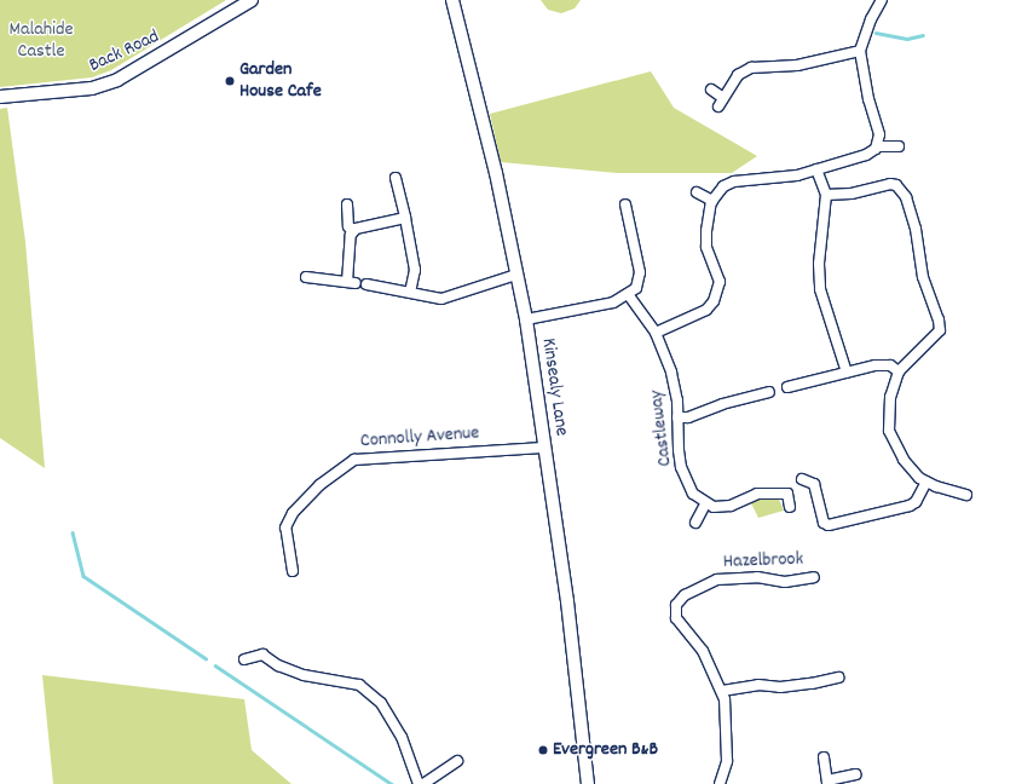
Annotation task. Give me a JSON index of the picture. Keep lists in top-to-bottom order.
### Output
{
  "streets": {
    "street": [
      "Back Road",
      "Kinsealy Lane",
      "Castleway",
      "Connolly Avenue",
      "Hazelbrook"
    ]
  },
  "crossings": [
    ["Kinsealy Lane", "Connolly Avenue"]
  ],
  "parks": ["Malahide Castle"],
  "places": ["Garden House Cafe", "Evergreen B&B"]
}
